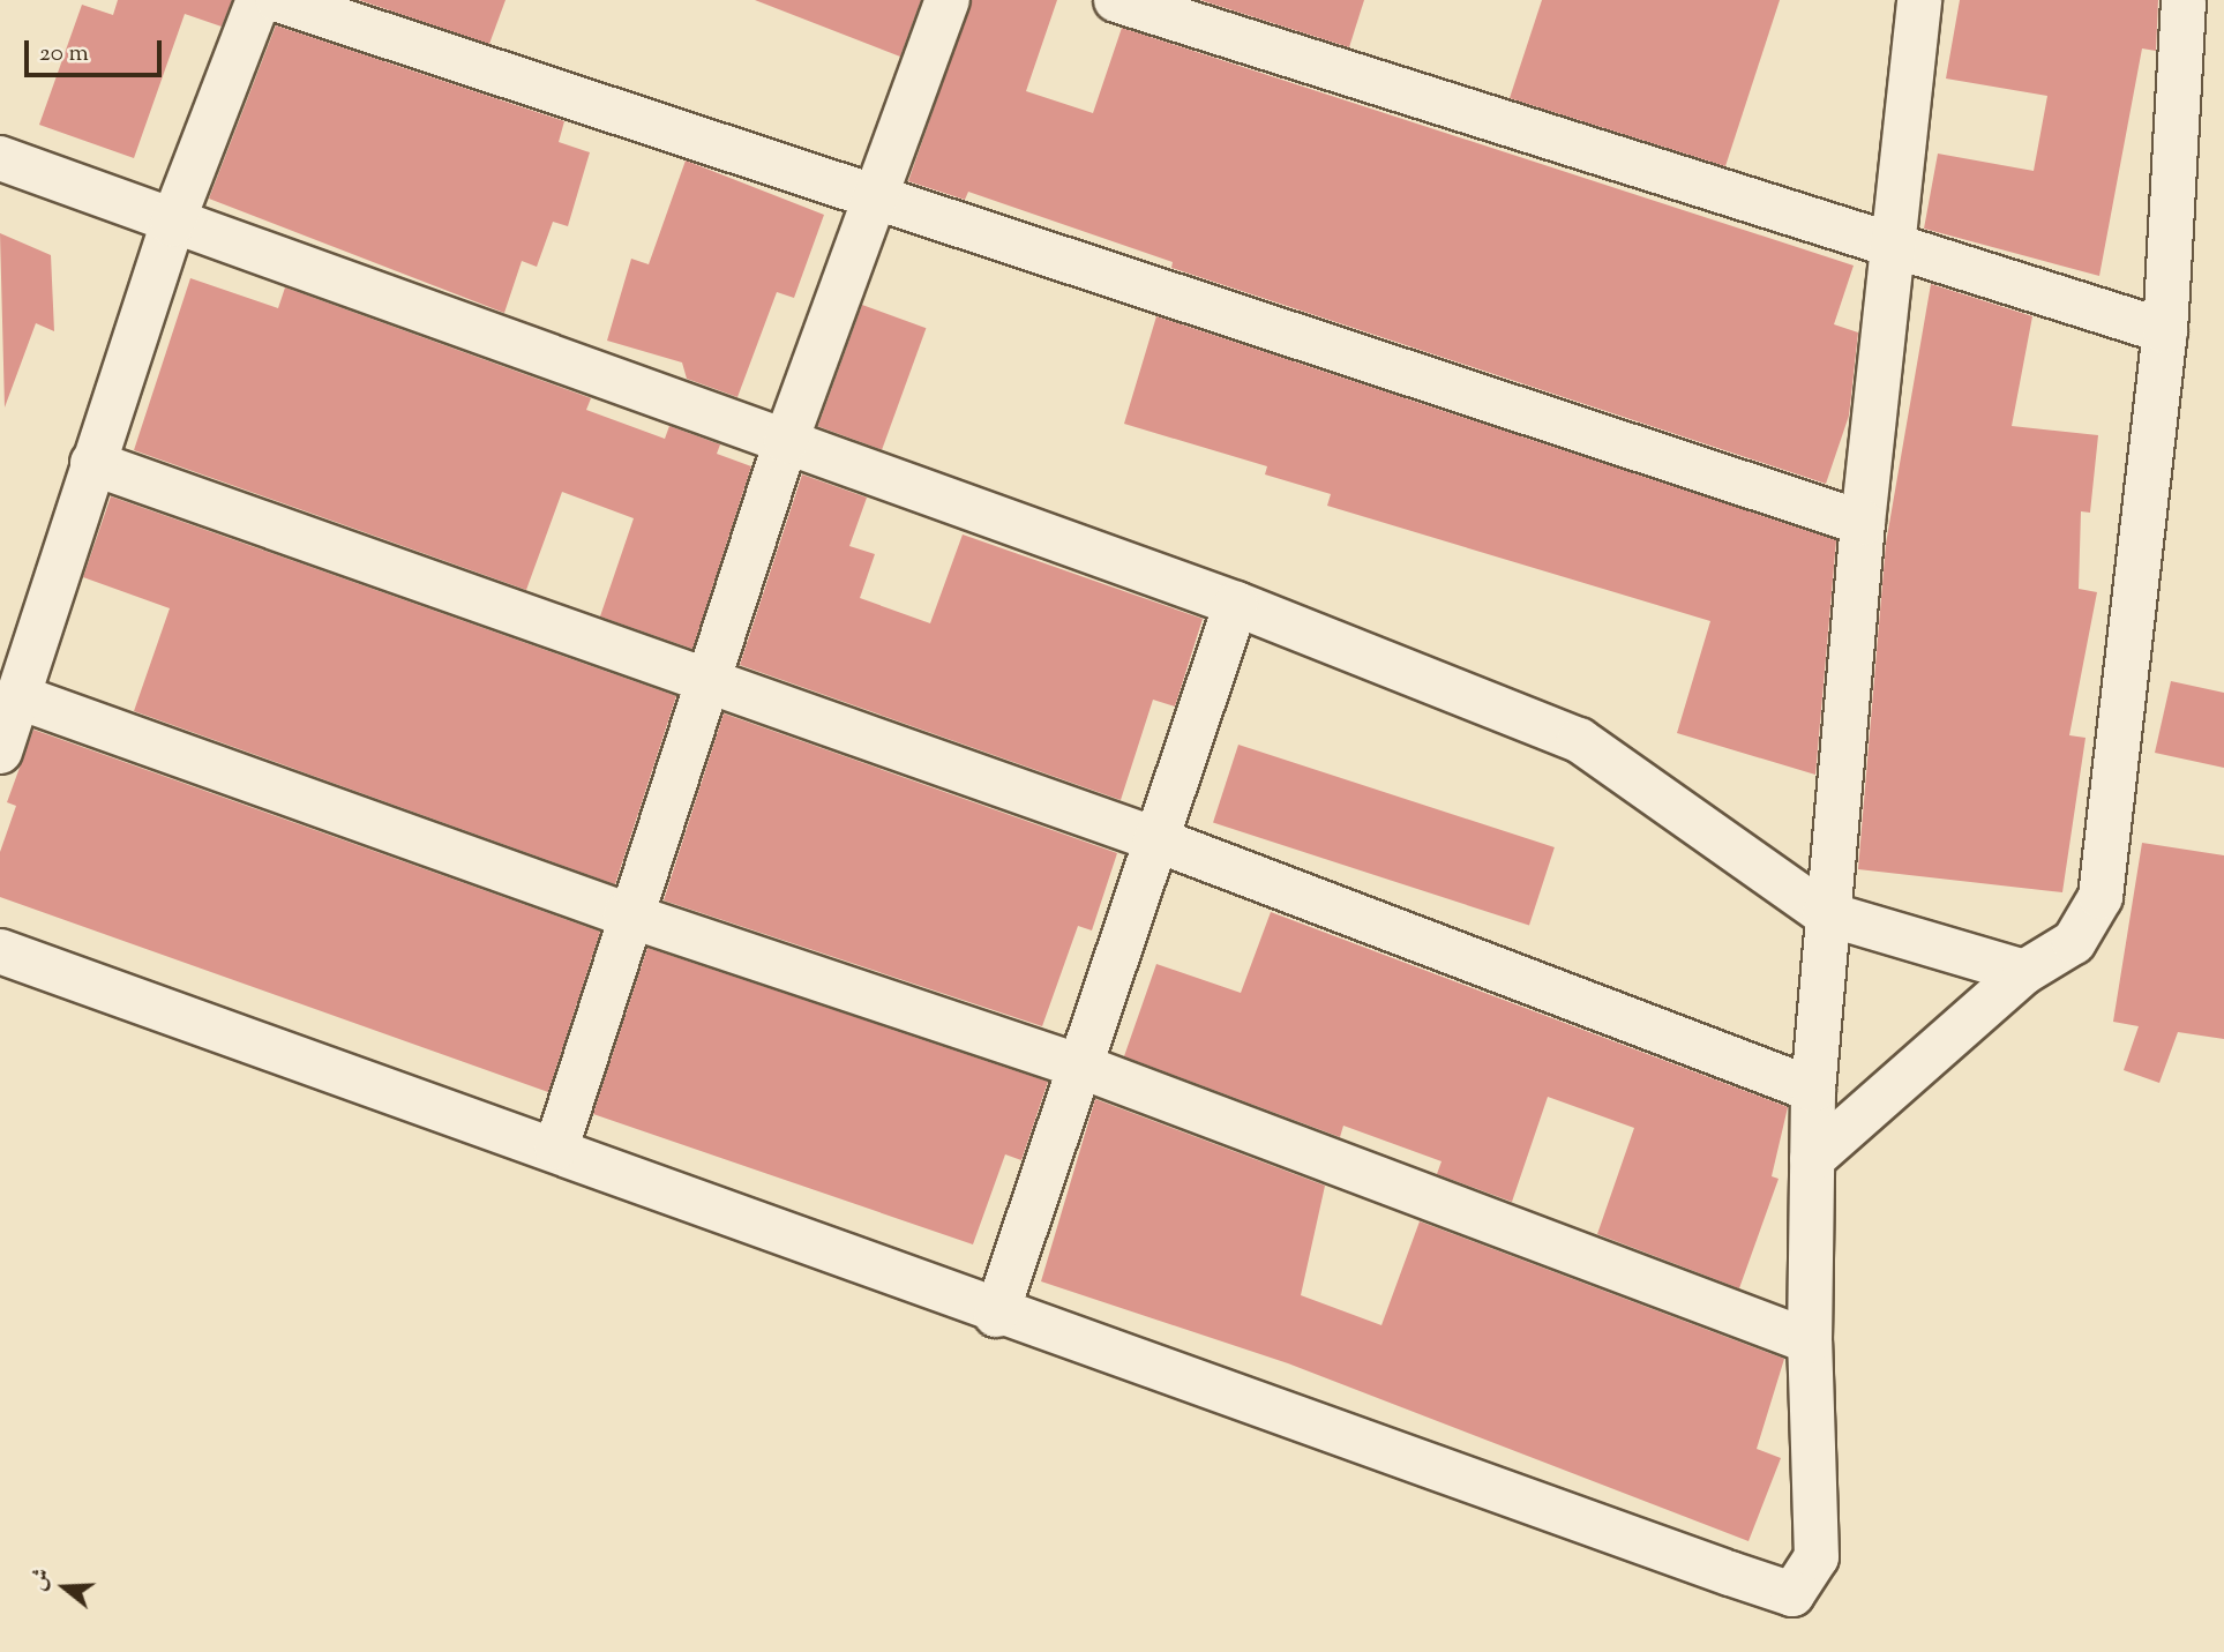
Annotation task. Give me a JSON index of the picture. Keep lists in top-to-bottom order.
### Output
{
  "scale_bar": "20 m",
  "north": "left"
}
